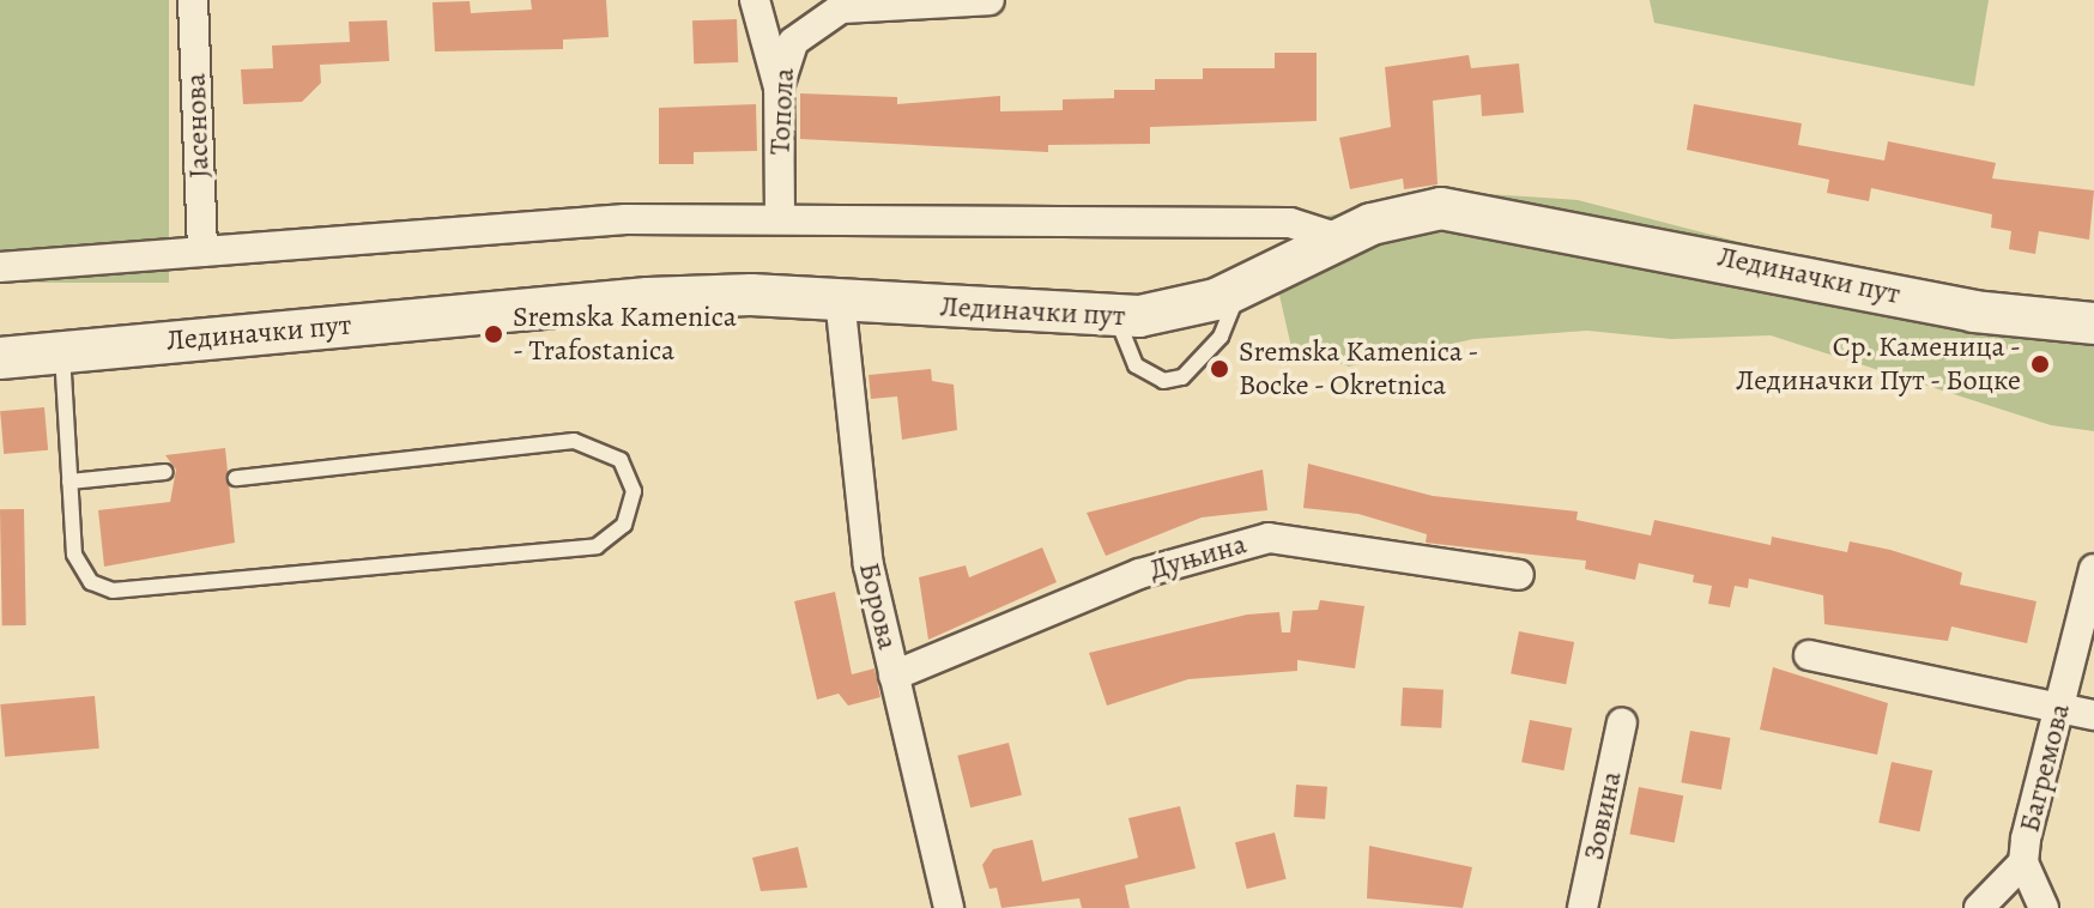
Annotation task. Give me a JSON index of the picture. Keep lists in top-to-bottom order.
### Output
{
  "streets": {
    "main road": ["Лединачки пут"],
    "street": [
      "Топола",
      "Јасенова",
      "Дуњина",
      "Борова",
      "Багремова",
      "Зовина"
    ]
  },
  "crossings": [
    ["Лединачки пут", "Борова"],
    ["Дуњина", "Борова"]
  ],
  "places": ["Sremska Kamenica - Trafostanica", "Ср. Каменица - Лединачки Пут - Боцке", "Sremska Kamenica - Bocke - Okretnica"]
}
